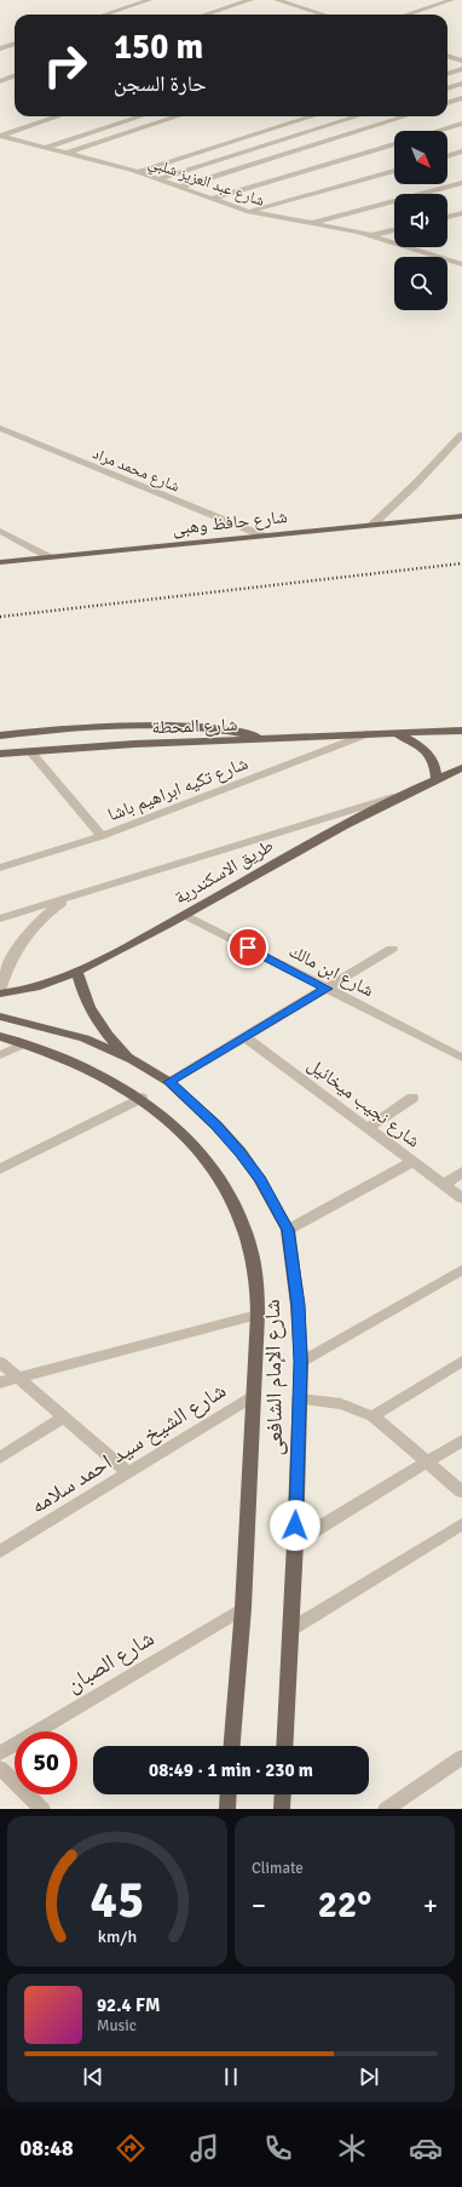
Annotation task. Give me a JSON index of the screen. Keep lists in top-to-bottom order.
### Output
{
  "streets": {
    "main road": [
      "شارع حافظ وهبى",
      "شارع المحطة",
      "طريق الاسكندرية",
      "شارع الإمام الشافعى"
    ],
    "street": [
      "شارع عبد العزيز شلبي",
      "شارع محمد مراد",
      "شارع تكيه ابراهيم باشا",
      "شارع ابن مالك",
      "شارع نجيب ميخائيل",
      "شارع الشيخ سيد احمد سلامه",
      "شارع الصبان"
    ]
  },
  "crossings": [
    ["شارع محمد مراد", "شارع حافظ وهبى"],
    ["شارع المحطة", "شارع تكيه ابراهيم باشا"],
    ["طريق الاسكندرية", "شارع ابن مالك"],
    ["شارع الإمام الشافعى", "شارع الشيخ سيد احمد سلامه"],
    ["شارع الإمام الشافعى", "شارع الصبان"]
  ],
  "north": "bottom right",
  "page": {
    "turn": ["150 m", "حارة السجن"],
    "limit": "50",
    "trip": "08:49 · 1 min · 230 m",
    "tile": "Climate",
    "heat": ["−", "22°", "+"],
    "song": ["92.4 FM", "Music"],
    "tabs": "08:48",
    "gauge": ["45", "km/h"]
  }
}
